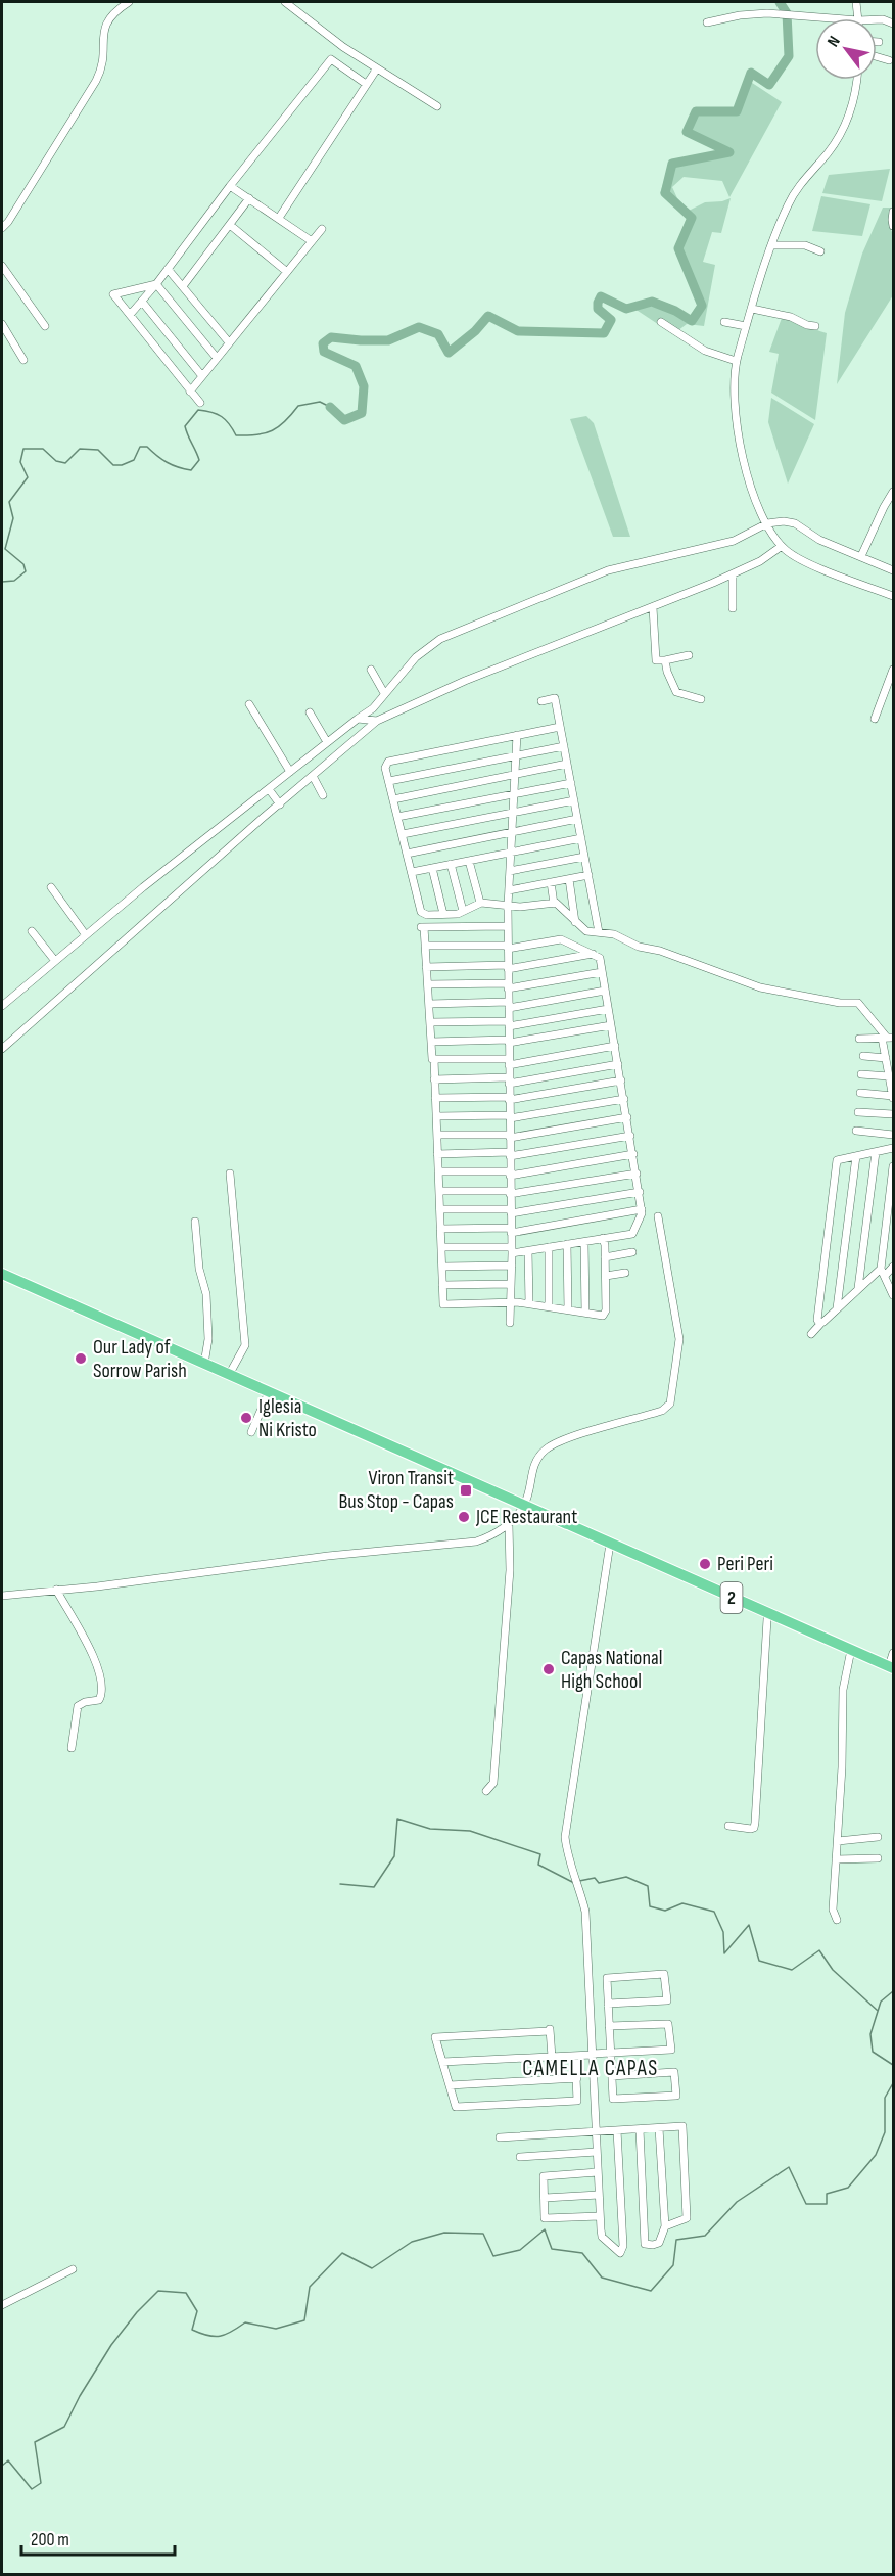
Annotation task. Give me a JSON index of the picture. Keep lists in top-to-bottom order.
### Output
{
  "streets": {
    "highway": ["2"]
  },
  "districts": ["CAMELLA CAPAS"],
  "places": {
    "other": [
      "Our Lady of Sorrow Parish",
      "Iglesia Ni Kristo",
      "JCE Restaurant",
      "Peri Peri",
      "Capas National High School"
    ],
    "transit": ["Viron Transit Bus Stop - Capas"]
  },
  "scale_bar": "200 m",
  "north": "top left"
}
